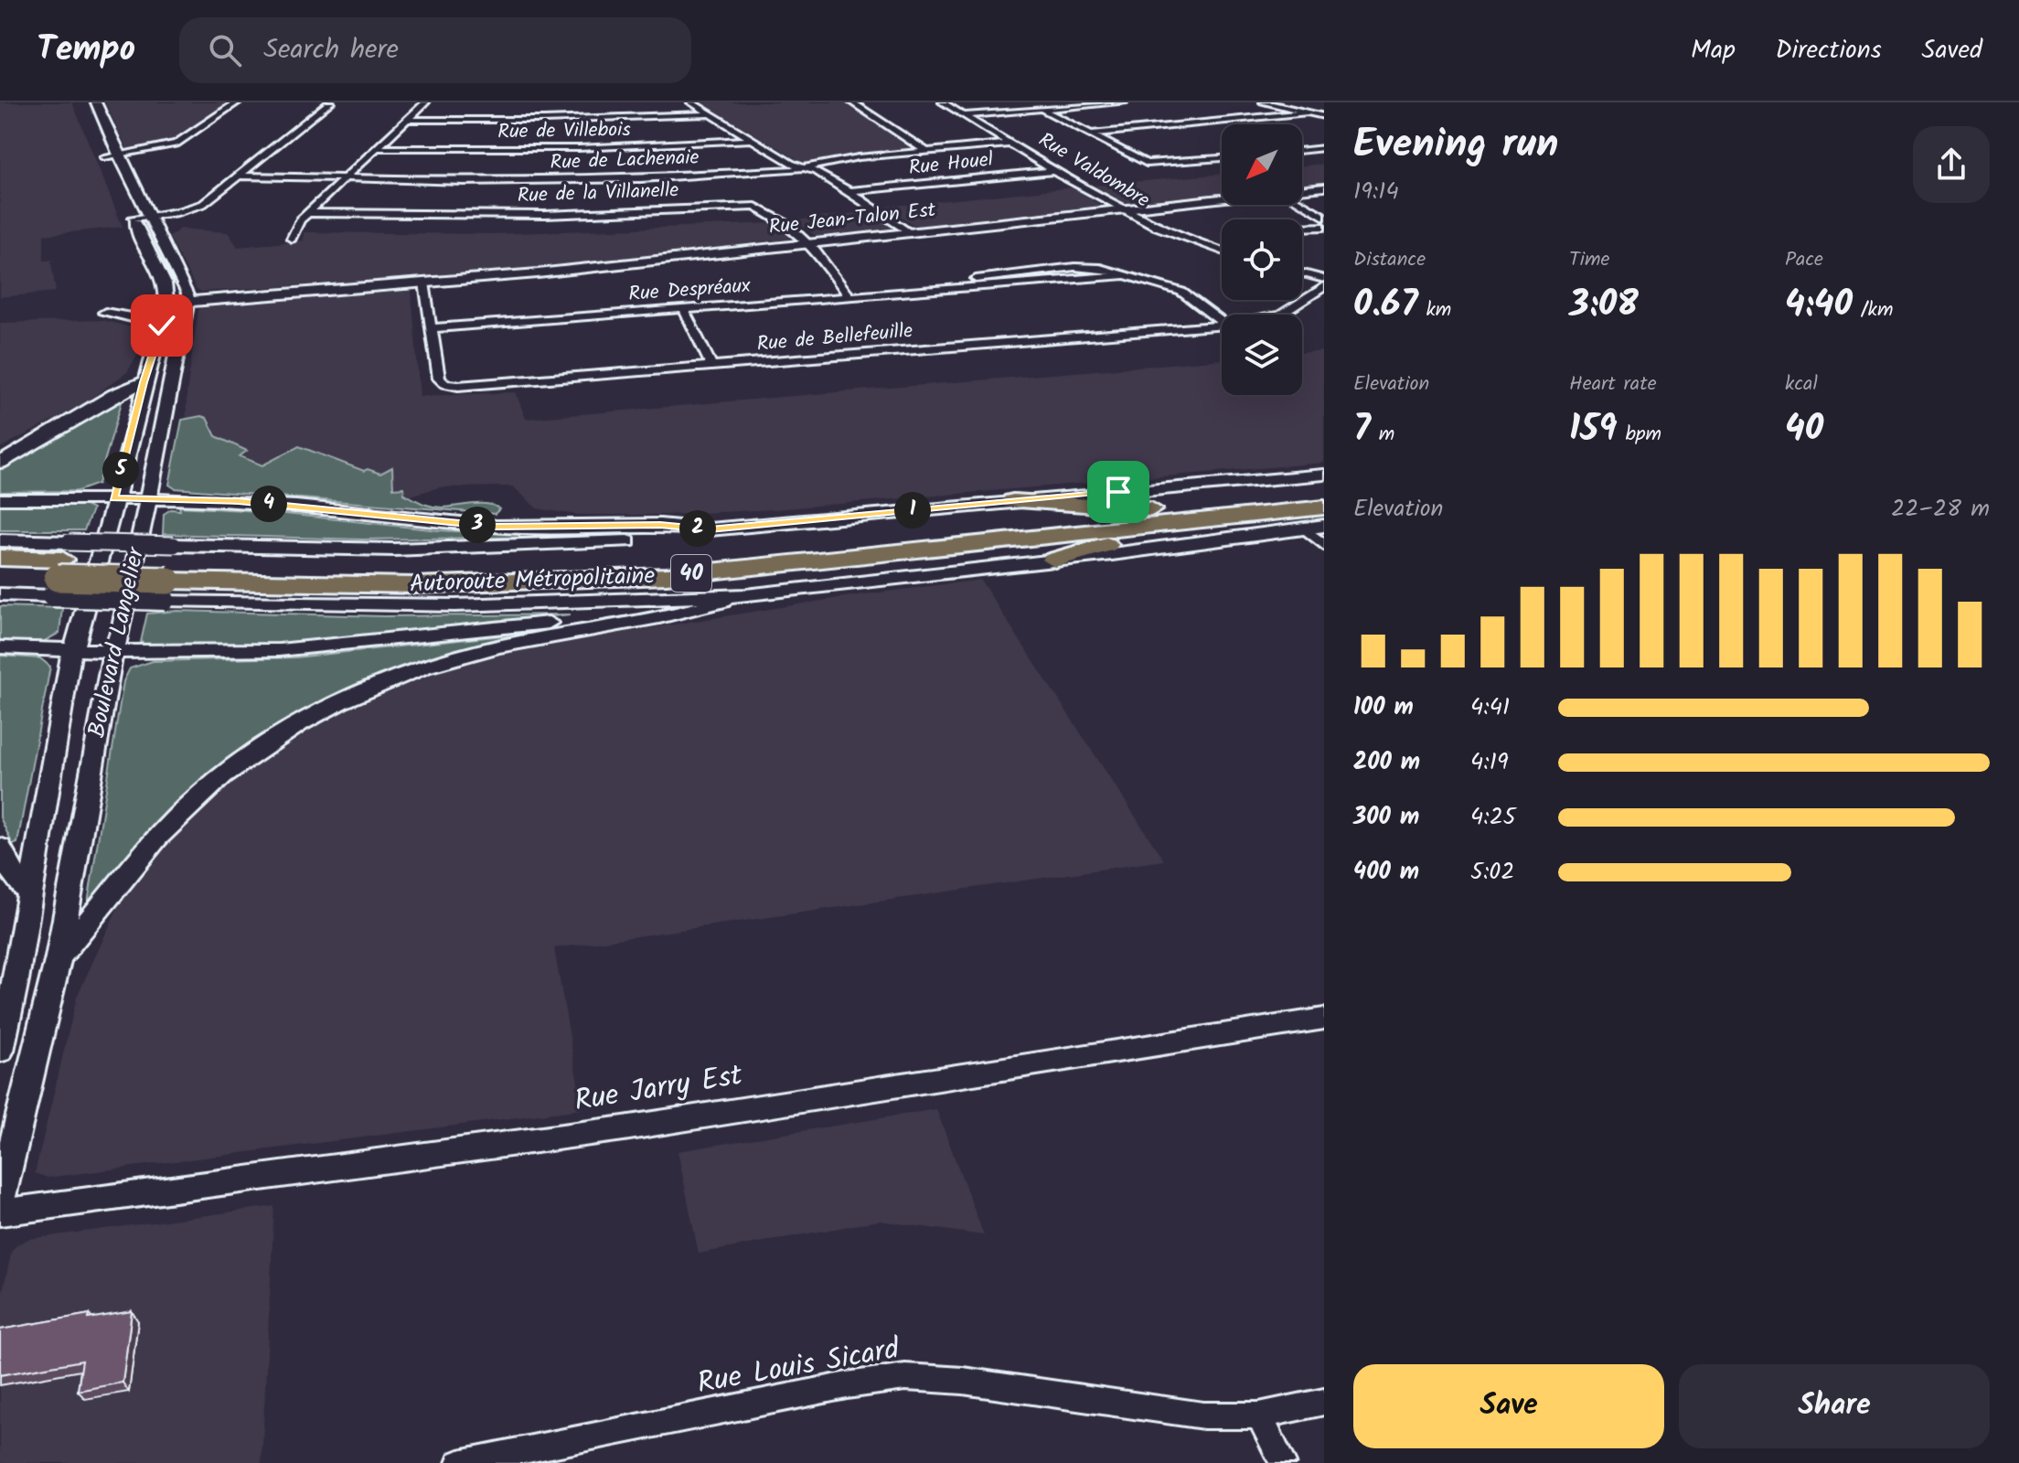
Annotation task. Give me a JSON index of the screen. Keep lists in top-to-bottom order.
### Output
{
  "streets": {
    "highway": ["40", "Autoroute Métropolitaine"],
    "main road": ["Rue Jean-Talon Est", "Boulevard Langelier"],
    "street": [
      "Rue de Villebois",
      "Rue de Lachenaie",
      "Rue Houel",
      "Rue Valdombre",
      "Rue de la Villanelle",
      "Rue Despréaux",
      "Rue de Bellefeuille",
      "Rue Jarry Est",
      "Rue Louis Sicard"
    ]
  },
  "crossings": [
    ["Rue de Lachenaie", "Rue Valdombre"],
    ["Rue Houel", "Rue Valdombre"],
    ["Rue Valdombre", "Rue Jean-Talon Est"],
    ["Rue de la Villanelle", "Rue Jean-Talon Est"],
    ["Rue de la Villanelle", "Rue Despréaux"],
    ["Rue Jean-Talon Est", "Rue de Bellefeuille"],
    ["Rue Jean-Talon Est", "Boulevard Langelier"],
    ["Rue Despréaux", "Rue de Bellefeuille"]
  ],
  "north": "bottom left",
  "page": {
    "header": "Tempo",
    "search": "Search here",
    "nav": ["Map", "Directions", "Saved"],
    "heading": ["Evening run", "19:14"],
    "stats": [
      ["Distance", "0.67 km"],
      ["Time", "3:08"],
      ["Pace", "4:40 /km"],
      ["Elevation", "7 m"],
      ["Heart rate", "159 bpm"],
      ["kcal", "40"]
    ],
    "pins": [
      "5",
      "4",
      "1",
      "3",
      "2"
    ],
    "chart": ["Elevation", "22–28 m"],
    "list": [
      {
        "name": "100 m",
        "note": "4:41"
      },
      {
        "name": "200 m",
        "note": "4:19"
      },
      {
        "name": "300 m",
        "note": "4:25"
      },
      {
        "name": "400 m",
        "note": "5:02"
      }
    ],
    "buttons": ["Save", "Share"]
  }
}
